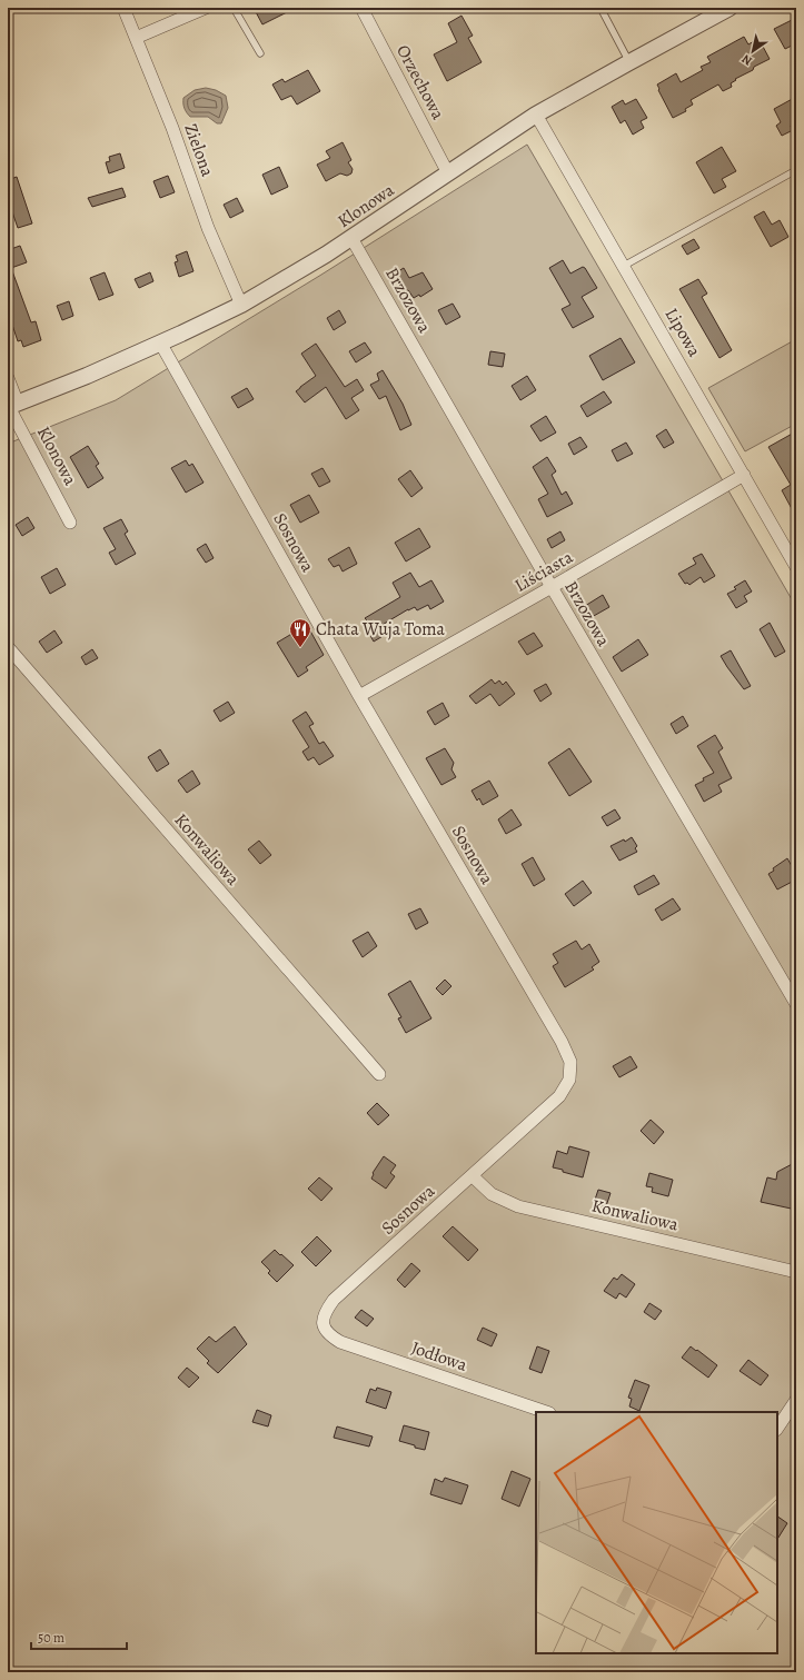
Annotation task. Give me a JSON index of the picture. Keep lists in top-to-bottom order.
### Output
{
  "streets": {
    "street": [
      "Orzechowa",
      "Zielona",
      "Klonowa",
      "Brzozowa",
      "Lipowa",
      "Sosnowa",
      "Liściasta",
      "Konwaliowa",
      "Jodłowa"
    ]
  },
  "crossings": [
    ["Orzechowa", "Klonowa"],
    ["Zielona", "Klonowa"],
    ["Klonowa", "Brzozowa"],
    ["Klonowa", "Lipowa"],
    ["Klonowa", "Sosnowa"],
    ["Brzozowa", "Liściasta"],
    ["Lipowa", "Liściasta"],
    ["Sosnowa", "Liściasta"],
    ["Sosnowa", "Konwaliowa"],
    ["Sosnowa", "Jodłowa"]
  ],
  "places": {
    "restaurant": ["Chata Wuja Toma"]
  },
  "scale_bar": "50 m",
  "north": "bottom left"
}
